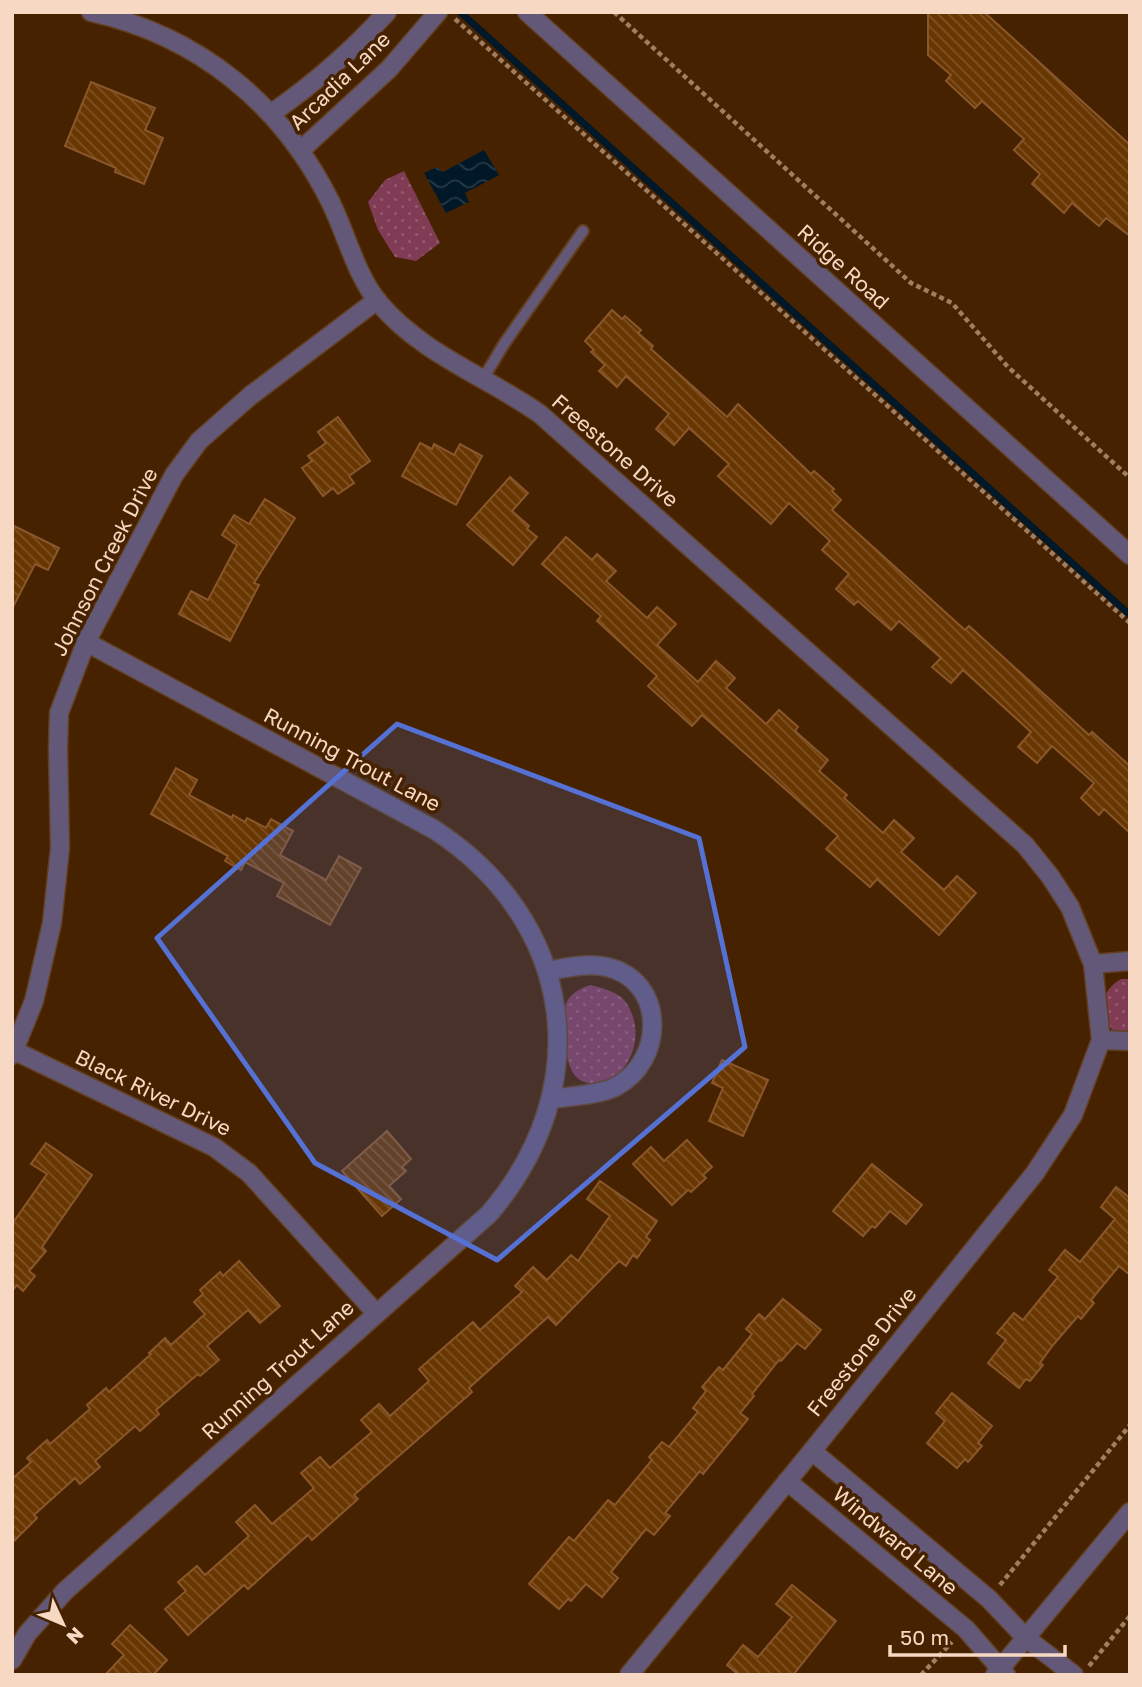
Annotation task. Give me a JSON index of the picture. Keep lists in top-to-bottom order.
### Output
{
  "streets": {
    "street": [
      "Arcadia Lane",
      "Ridge Road",
      "Freestone Drive",
      "Johnson Creek Drive",
      "Running Trout Lane",
      "Black River Drive",
      "Windward Lane"
    ]
  },
  "crossings": [
    ["Arcadia Lane", "Freestone Drive"],
    ["Freestone Drive", "Johnson Creek Drive"],
    ["Freestone Drive", "Windward Lane"],
    ["Johnson Creek Drive", "Running Trout Lane"],
    ["Johnson Creek Drive", "Black River Drive"],
    ["Running Trout Lane", "Black River Drive"]
  ],
  "scale_bar": "50 m",
  "north": "bottom right"
}
